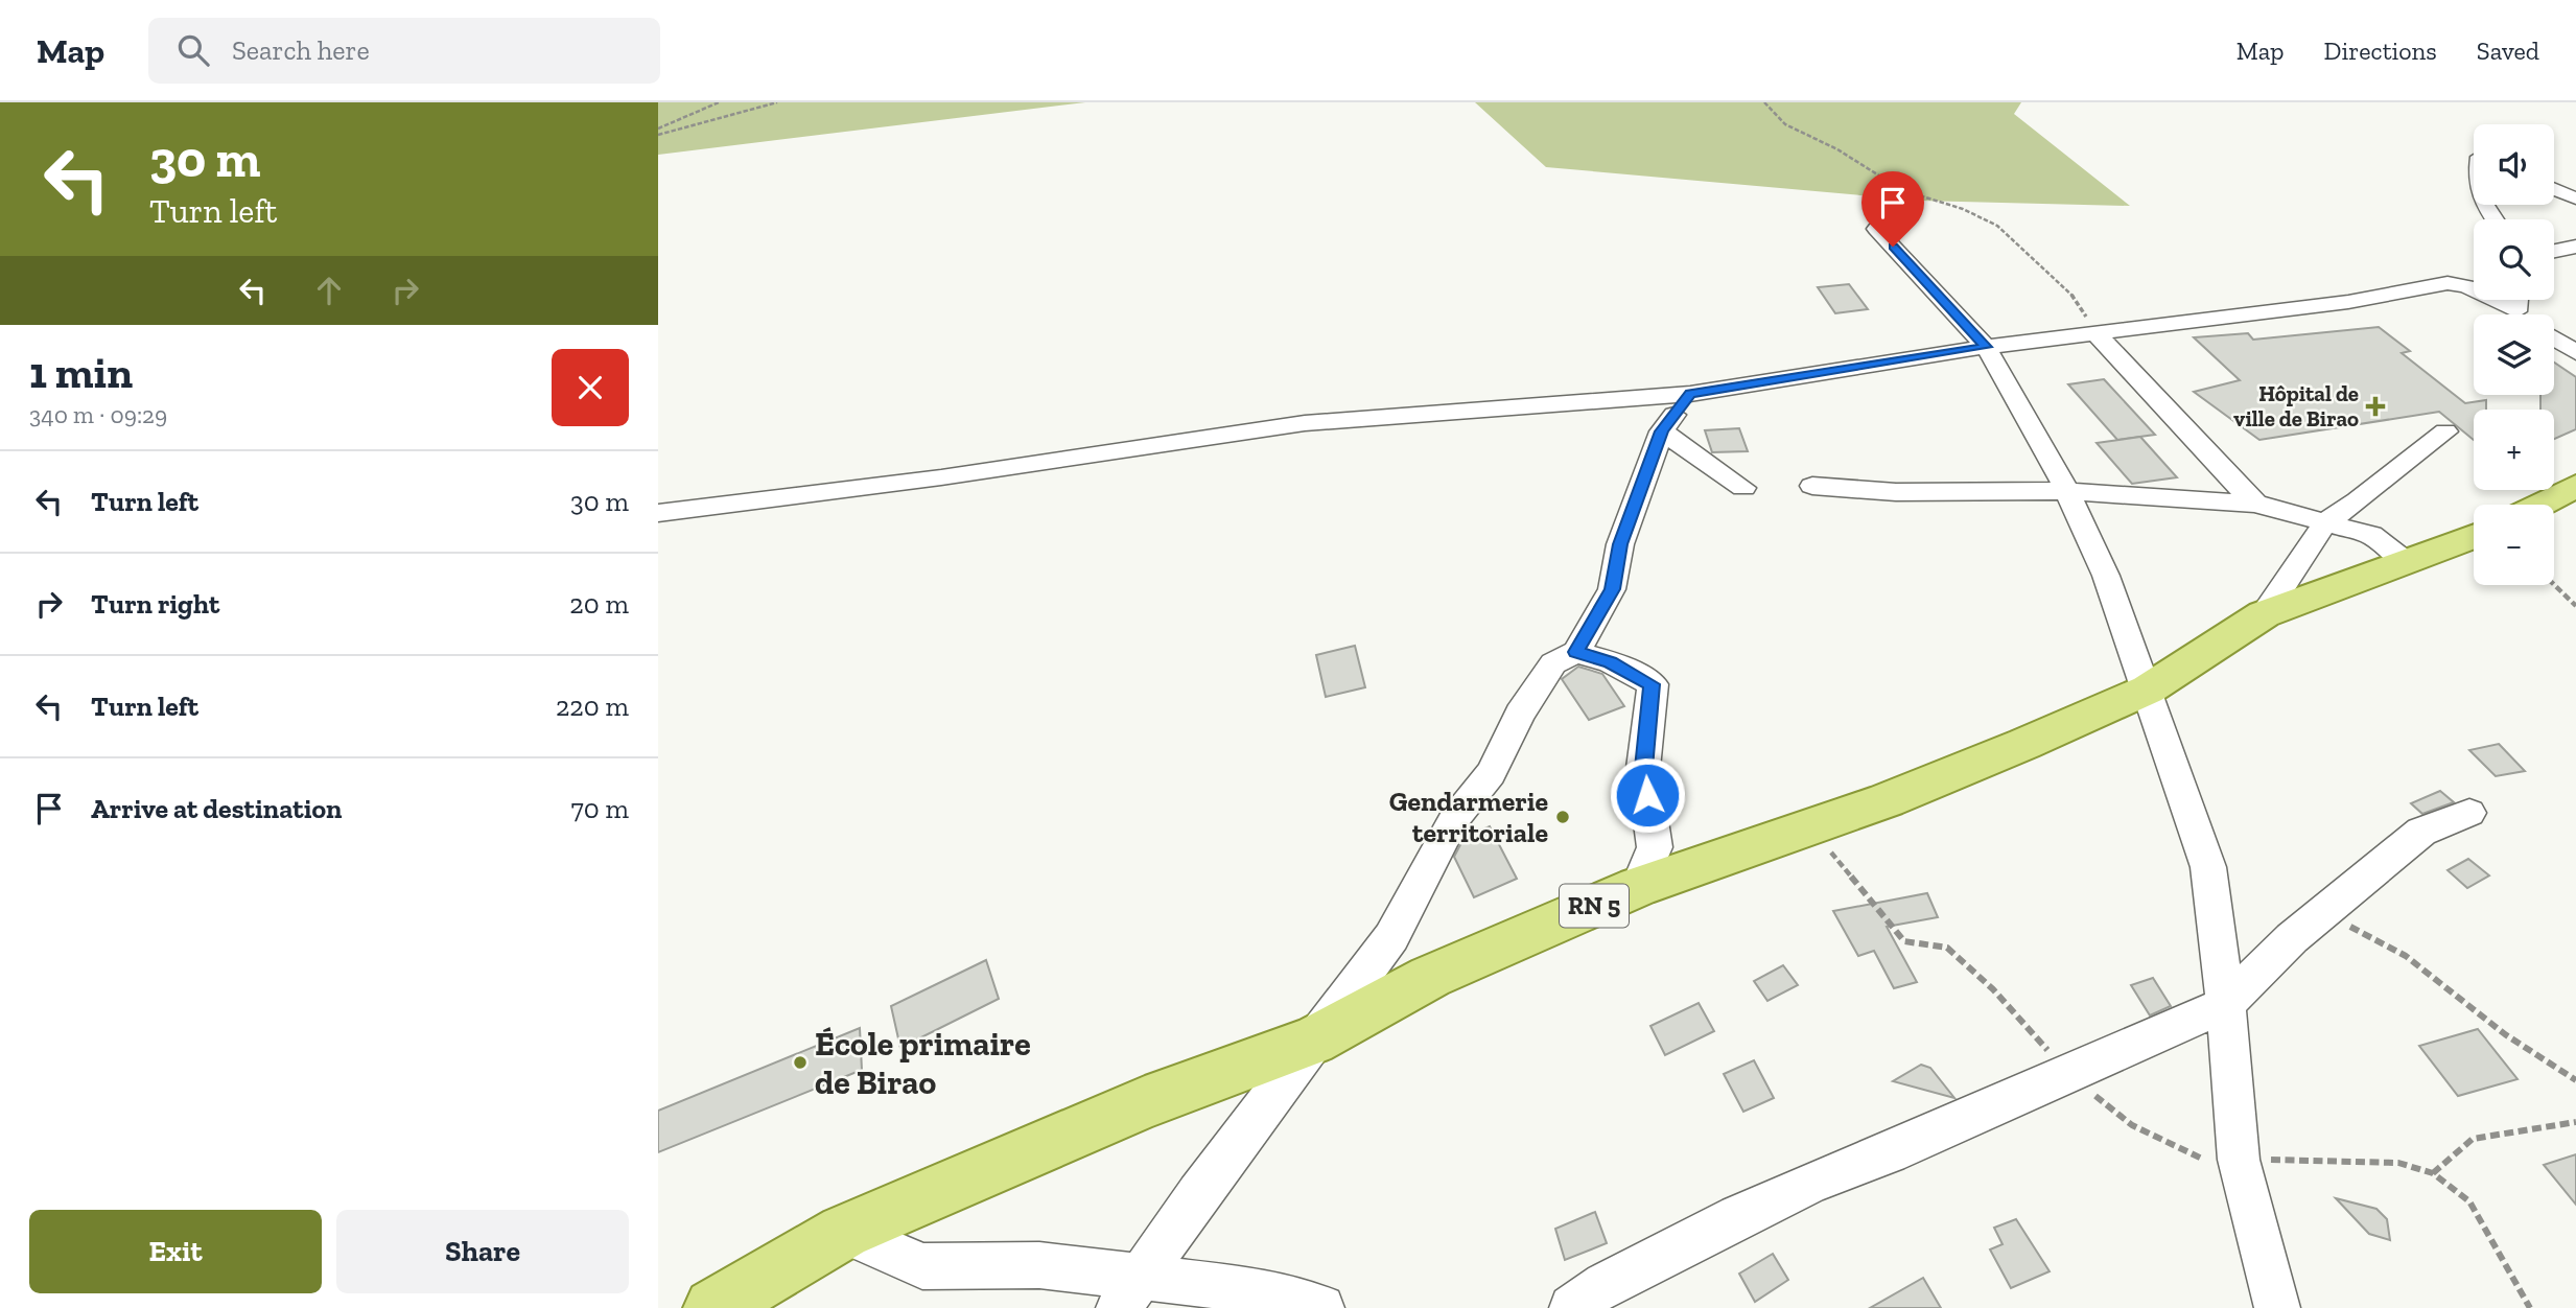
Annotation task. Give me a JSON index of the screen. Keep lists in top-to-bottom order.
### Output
{
  "streets": {
    "main road": ["RN 5"]
  },
  "places": {
    "health": ["Hôpital de ville de Birao"],
    "other": ["Gendarmerie territoriale", "École primaire de Birao"]
  },
  "page": {
    "header": "Map",
    "search": "Search here",
    "nav": ["Map", "Directions", "Saved"],
    "turn": ["30 m", "Turn left"],
    "map_buttons": ["+", "−"],
    "heading": ["1 min", "340 m · 09:29"],
    "list": [
      {
        "name": "Turn left",
        "value": "30 m"
      },
      {
        "name": "Turn right",
        "value": "20 m"
      },
      {
        "name": "Turn left",
        "value": "220 m"
      },
      {
        "name": "Arrive at destination",
        "value": "70 m"
      }
    ],
    "buttons": ["Exit", "Share"]
  }
}
